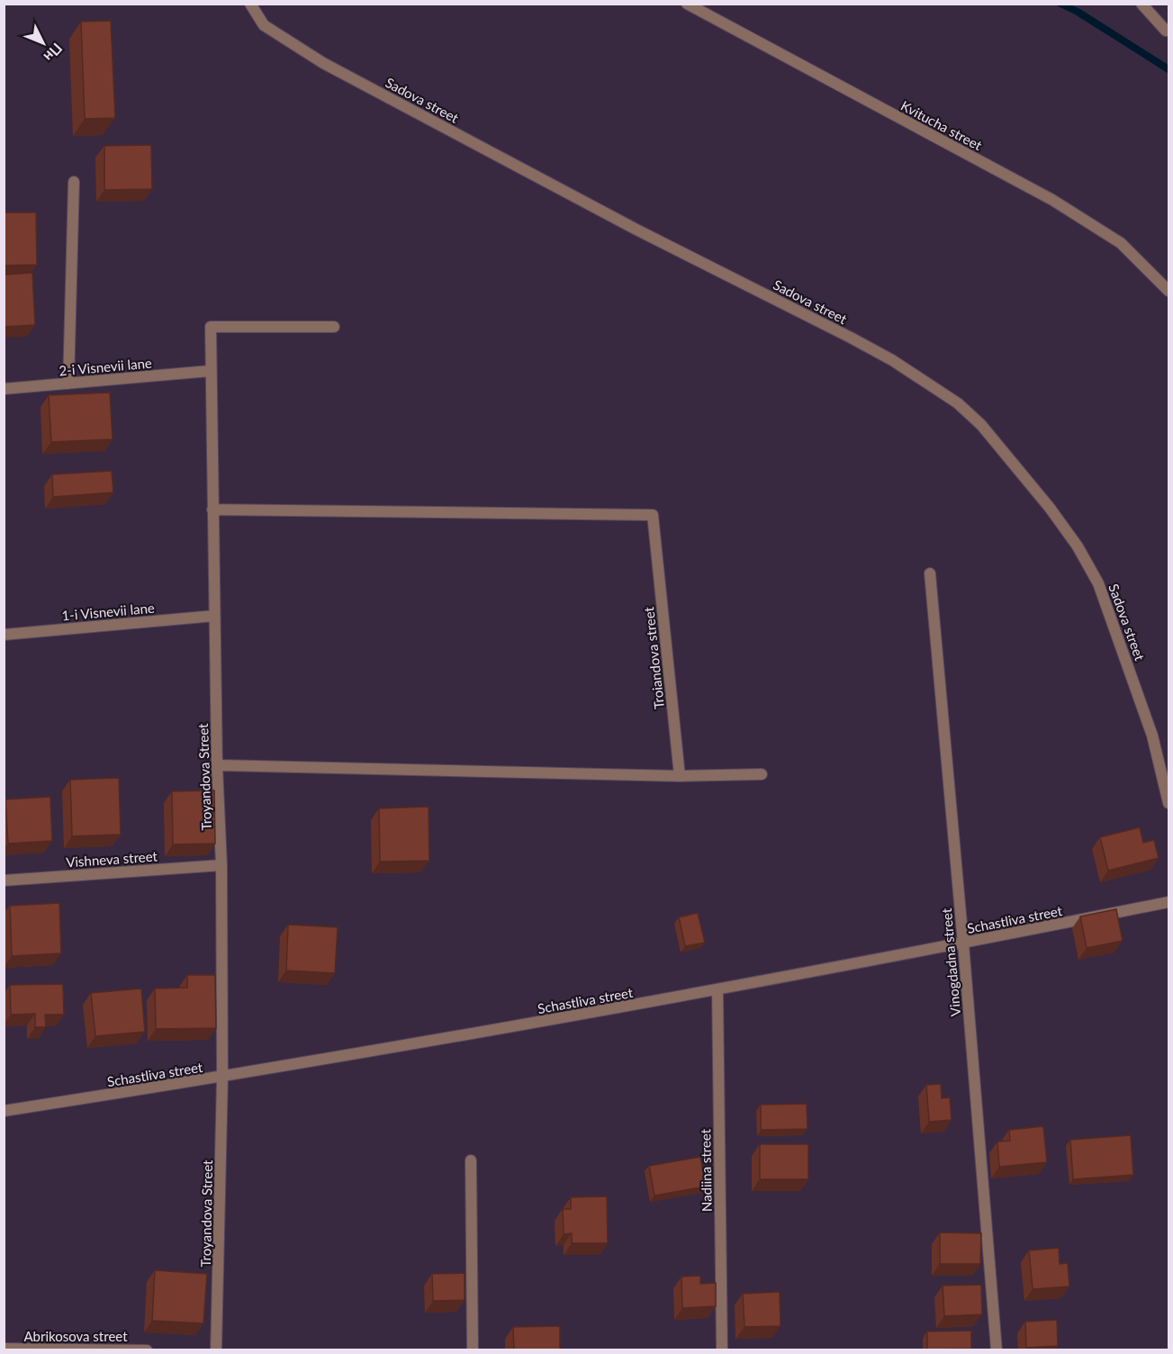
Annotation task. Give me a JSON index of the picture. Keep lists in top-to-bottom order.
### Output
{
  "streets": {
    "street": [
      "Sadova street",
      "Kvitucha street",
      "2-i Visnevii lane",
      "1-i Visnevii lane",
      "Troiandova street",
      "Troyandova Street",
      "Vishneva street",
      "Schastliva street",
      "Vinogdadna street",
      "Nadiina street",
      "Abrikosova street"
    ]
  },
  "crossings": [
    ["2-i Visnevii lane", "Troyandova Street"],
    ["1-i Visnevii lane", "Troyandova Street"],
    ["Troiandova street", "Troyandova Street"],
    ["Troyandova Street", "Vishneva street"],
    ["Troyandova Street", "Schastliva street"],
    ["Schastliva street", "Vinogdadna street"],
    ["Schastliva street", "Nadiina street"]
  ],
  "north": "bottom right"
}
